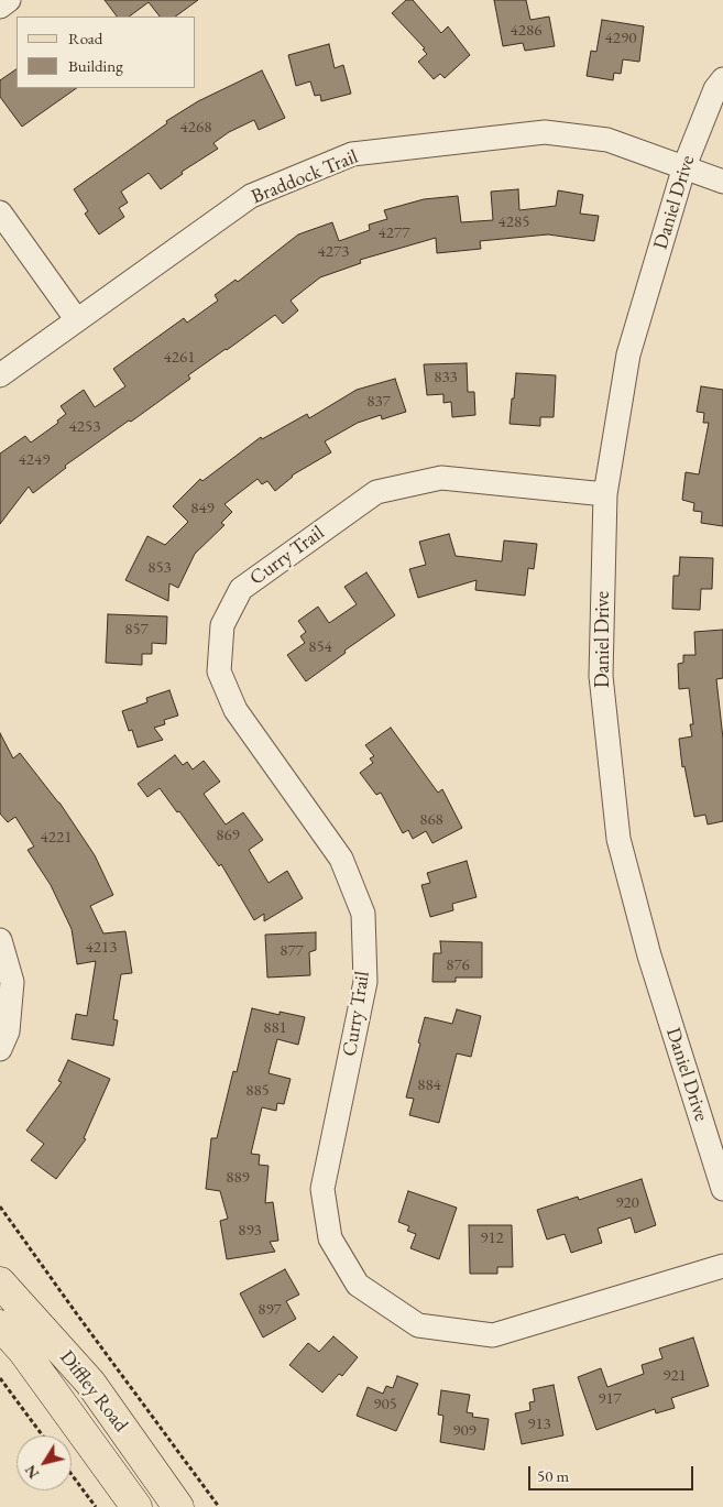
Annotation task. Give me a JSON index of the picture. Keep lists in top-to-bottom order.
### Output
{
  "streets": {
    "main road": ["Diffley Road"],
    "street": ["Braddock Trail", "Daniel Drive", "Curry Trail"]
  },
  "crossings": [
    ["Braddock Trail", "Daniel Drive"],
    ["Daniel Drive", "Curry Trail"]
  ],
  "house_numbers": [
    "4286",
    "4290",
    "4268",
    "4285",
    "4277",
    "4273",
    "4261",
    "833",
    "837",
    "4253",
    "4249",
    "849",
    "853",
    "857",
    "854",
    "868",
    "869",
    "4221",
    "4213",
    "877",
    "876",
    "881",
    "884",
    "885",
    "889",
    "920",
    "893",
    "912",
    "897",
    "921",
    "917",
    "905",
    "913",
    "909"
  ],
  "legend": ["Road", "Building"],
  "scale_bar": "50 m",
  "north": "bottom left"
}
